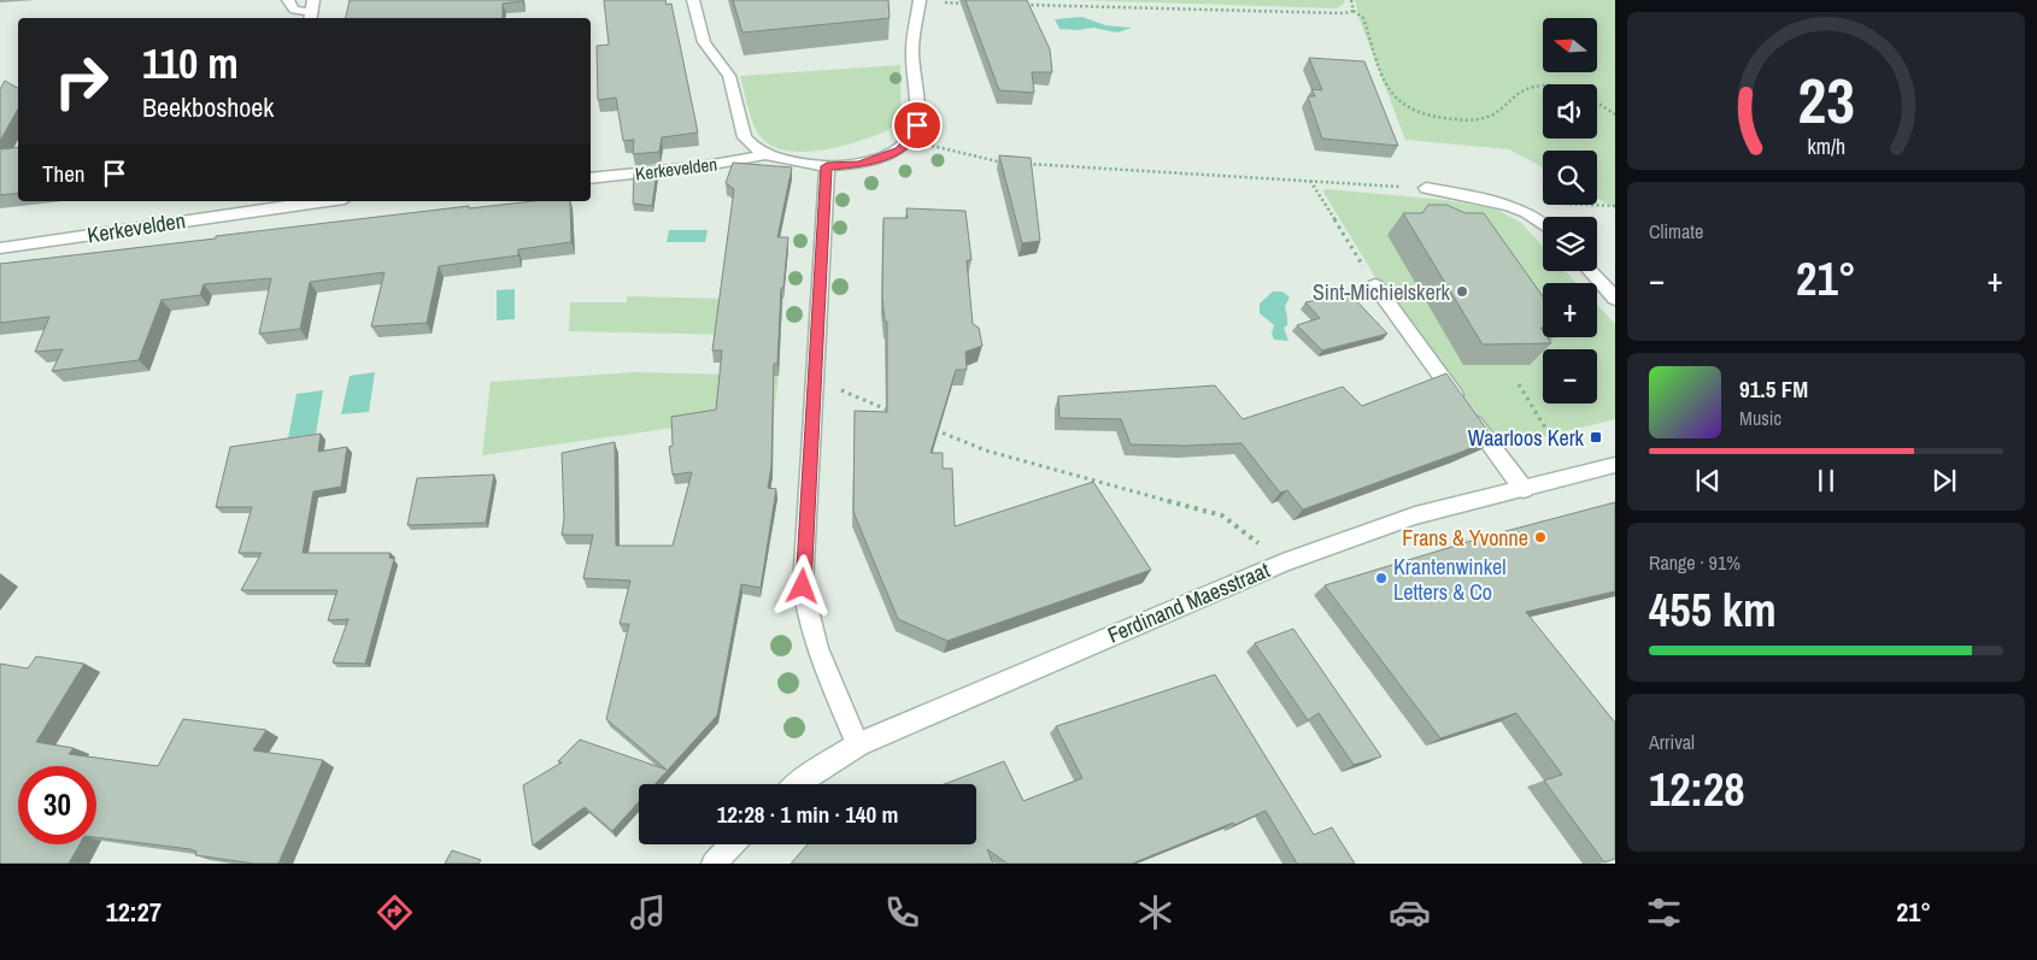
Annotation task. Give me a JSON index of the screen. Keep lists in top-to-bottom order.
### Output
{
  "streets": {
    "street": ["Kerkevelden", "Ferdinand Maesstraat"]
  },
  "places": {
    "other": ["Sint-Michielskerk", "Frans & Yvonne", "Krantenwinkel Letters & Co"],
    "transit": ["Waarloos Kerk"]
  },
  "north": "left",
  "page": {
    "map_buttons": ["+", "−"],
    "turn": ["110 m", "Beekboshoek"],
    "then": "Then",
    "tile": [
      "Climate",
      ["Range · 91%", "455 km"],
      ["Arrival", "12:28"]
    ],
    "heat": ["−", "21°", "+"],
    "song": ["91.5 FM", "Music"],
    "limit": "30",
    "trip": "12:28 · 1 min · 140 m",
    "tabs": ["12:27", "21°"],
    "gauge": ["23", "km/h"]
  }
}
